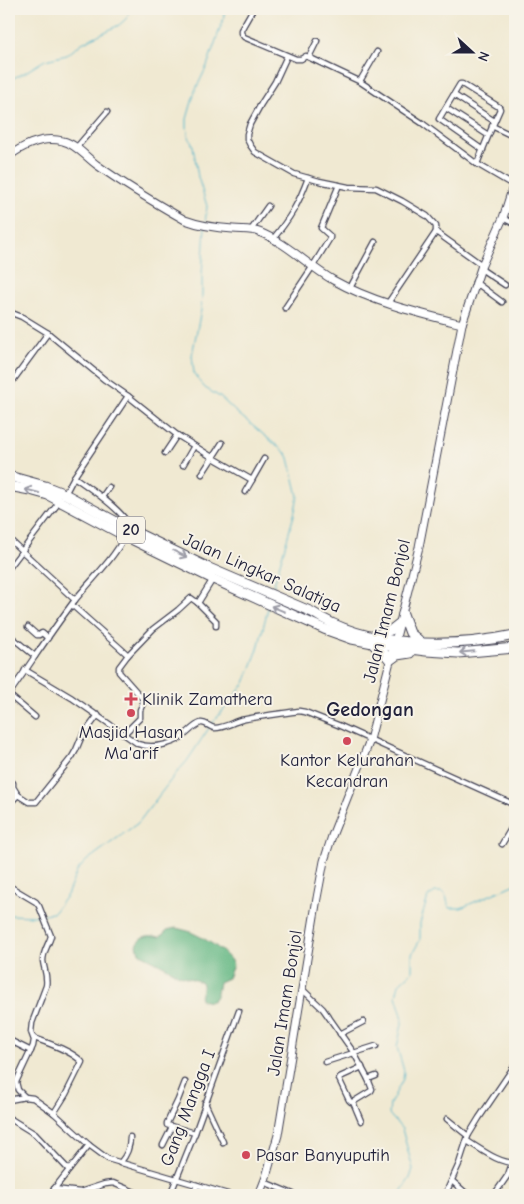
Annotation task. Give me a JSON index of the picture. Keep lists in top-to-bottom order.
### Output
{
  "streets": {
    "highway": ["20", "Jalan Lingkar Salatiga"],
    "main road": ["Jalan Imam Bonjol"],
    "street": ["Gang Mangga I"]
  },
  "crossings": [
    ["Jalan Lingkar Salatiga", "Jalan Imam Bonjol"]
  ],
  "districts": ["Gedongan"],
  "places": {
    "health": ["Klinik Zamathera"],
    "other": ["Masjid Hasan Ma'arif", "Kantor Kelurahan Kecandran", "Pasar Banyuputih"]
  },
  "north": "right"
}
